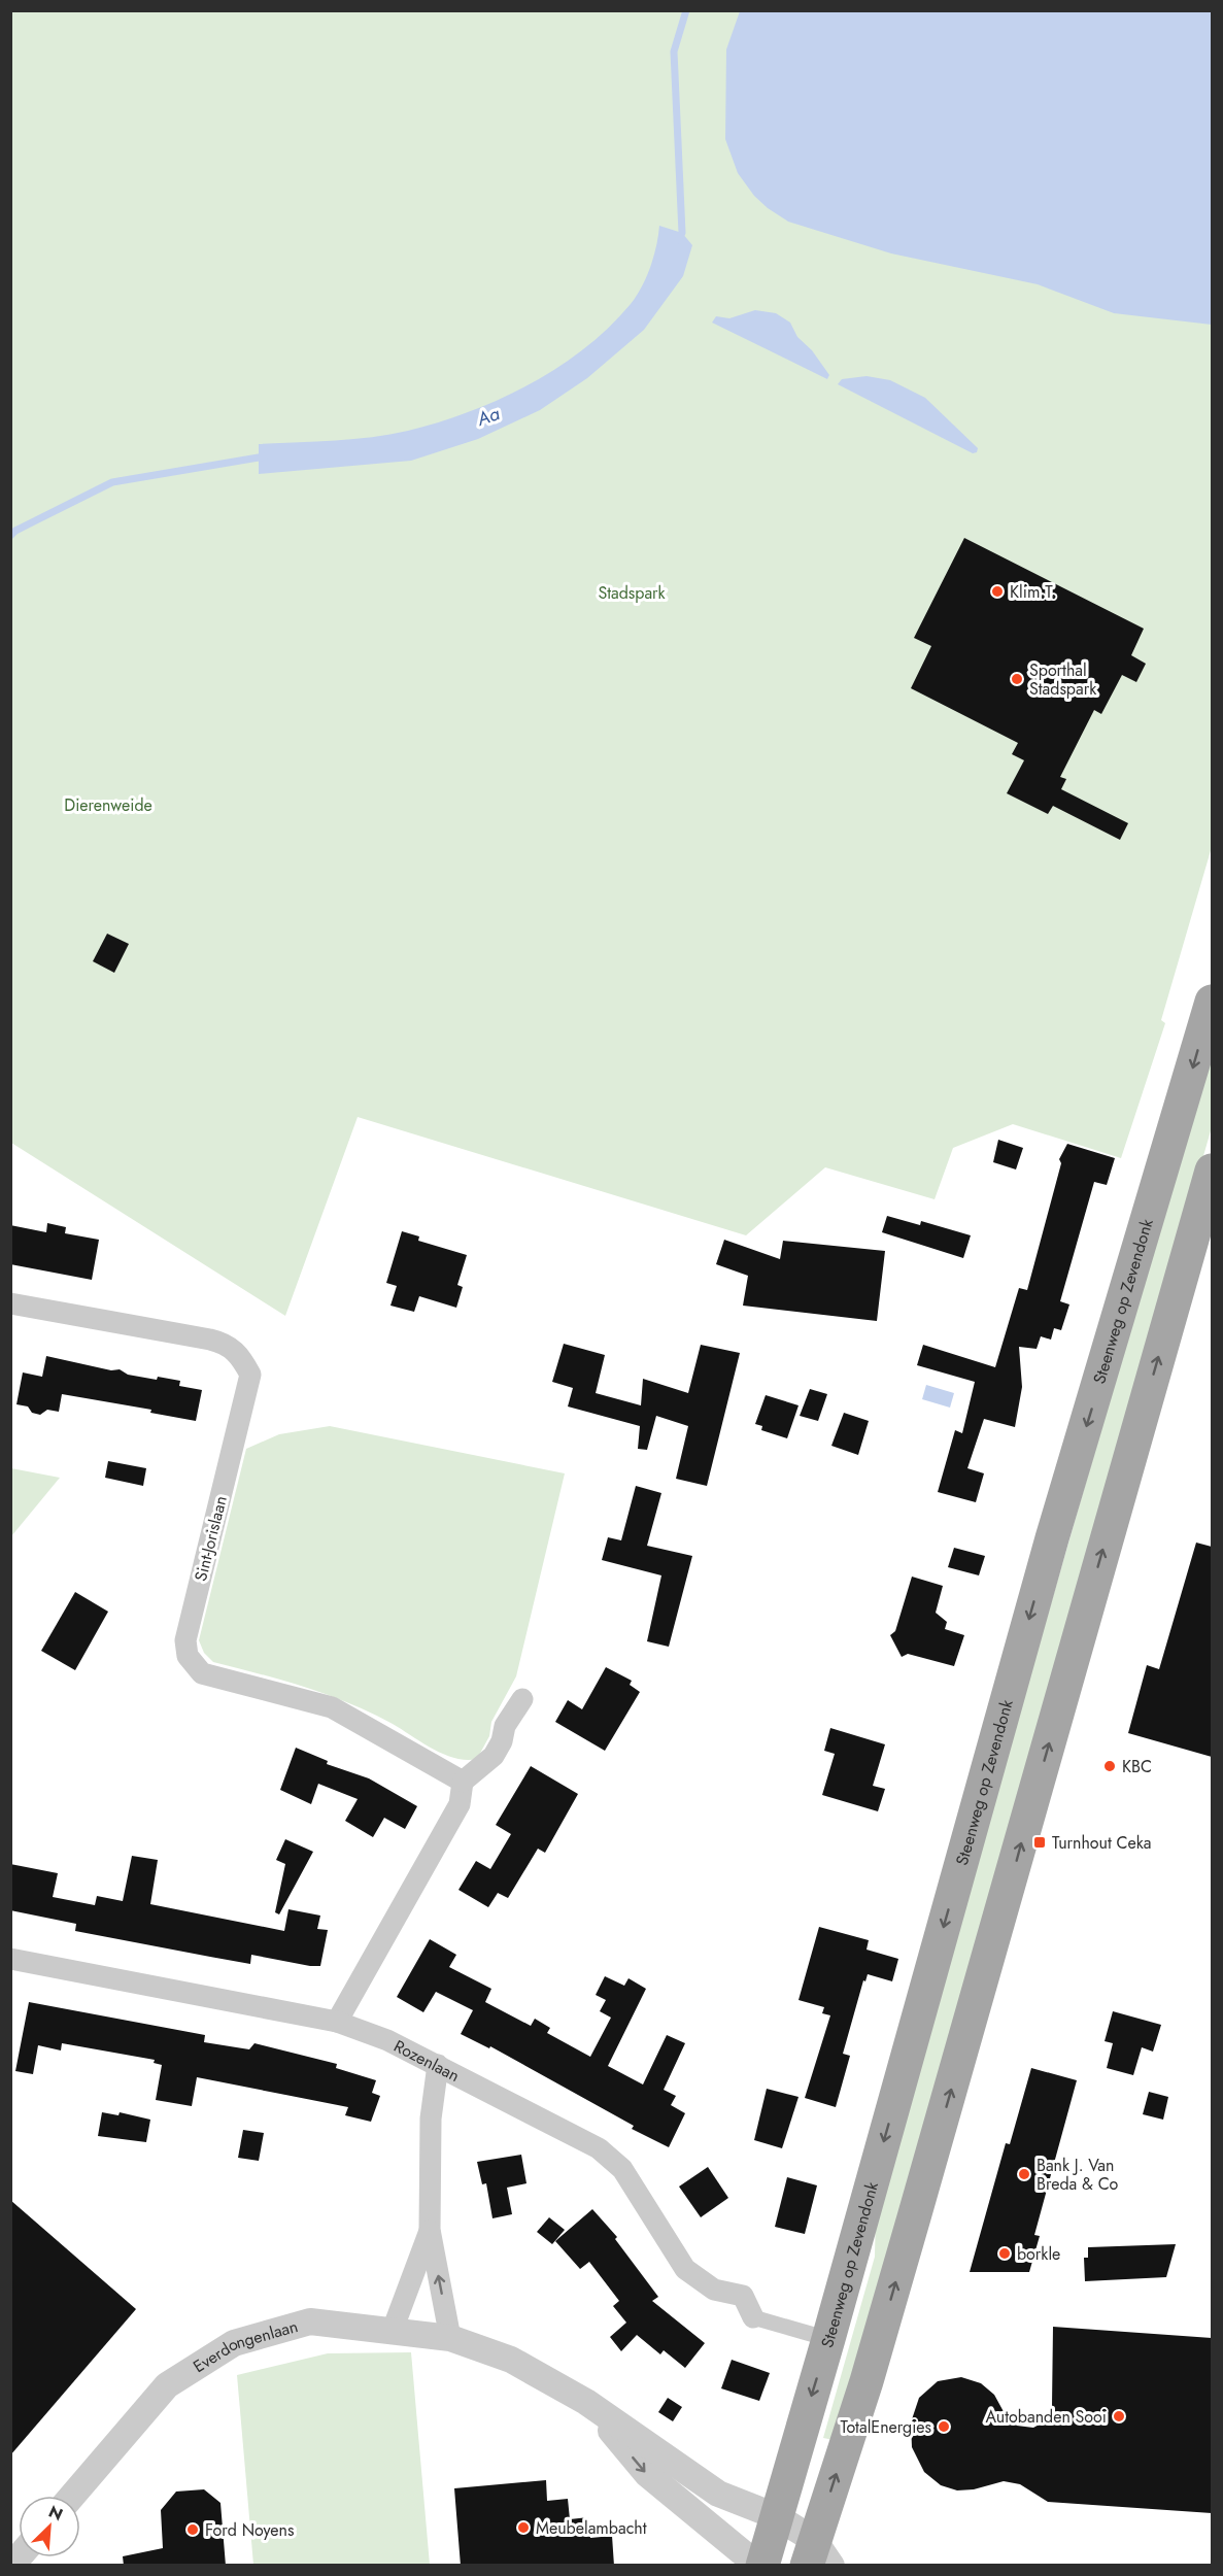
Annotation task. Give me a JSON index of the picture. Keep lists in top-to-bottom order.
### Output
{
  "streets": {
    "main road": ["Steenweg op Zevendonk"],
    "street": ["Sint-Jorislaan", "Rozenlaan", "Everdongenlaan"]
  },
  "crossings": [
    ["Steenweg op Zevendonk", "Everdongenlaan"]
  ],
  "water": ["Aa"],
  "parks": ["Stadspark", "Dierenweide"],
  "places": {
    "other": [
      "Klim.T.",
      "Sporthal Stadspark",
      "KBC",
      "Bank J. Van Breda & Co",
      "borkle",
      "Autobanden Sooi",
      "TotalEnergies",
      "Meubelambacht",
      "Ford Noyens"
    ],
    "transit": ["Turnhout Ceka"]
  },
  "north": "top right"
}
